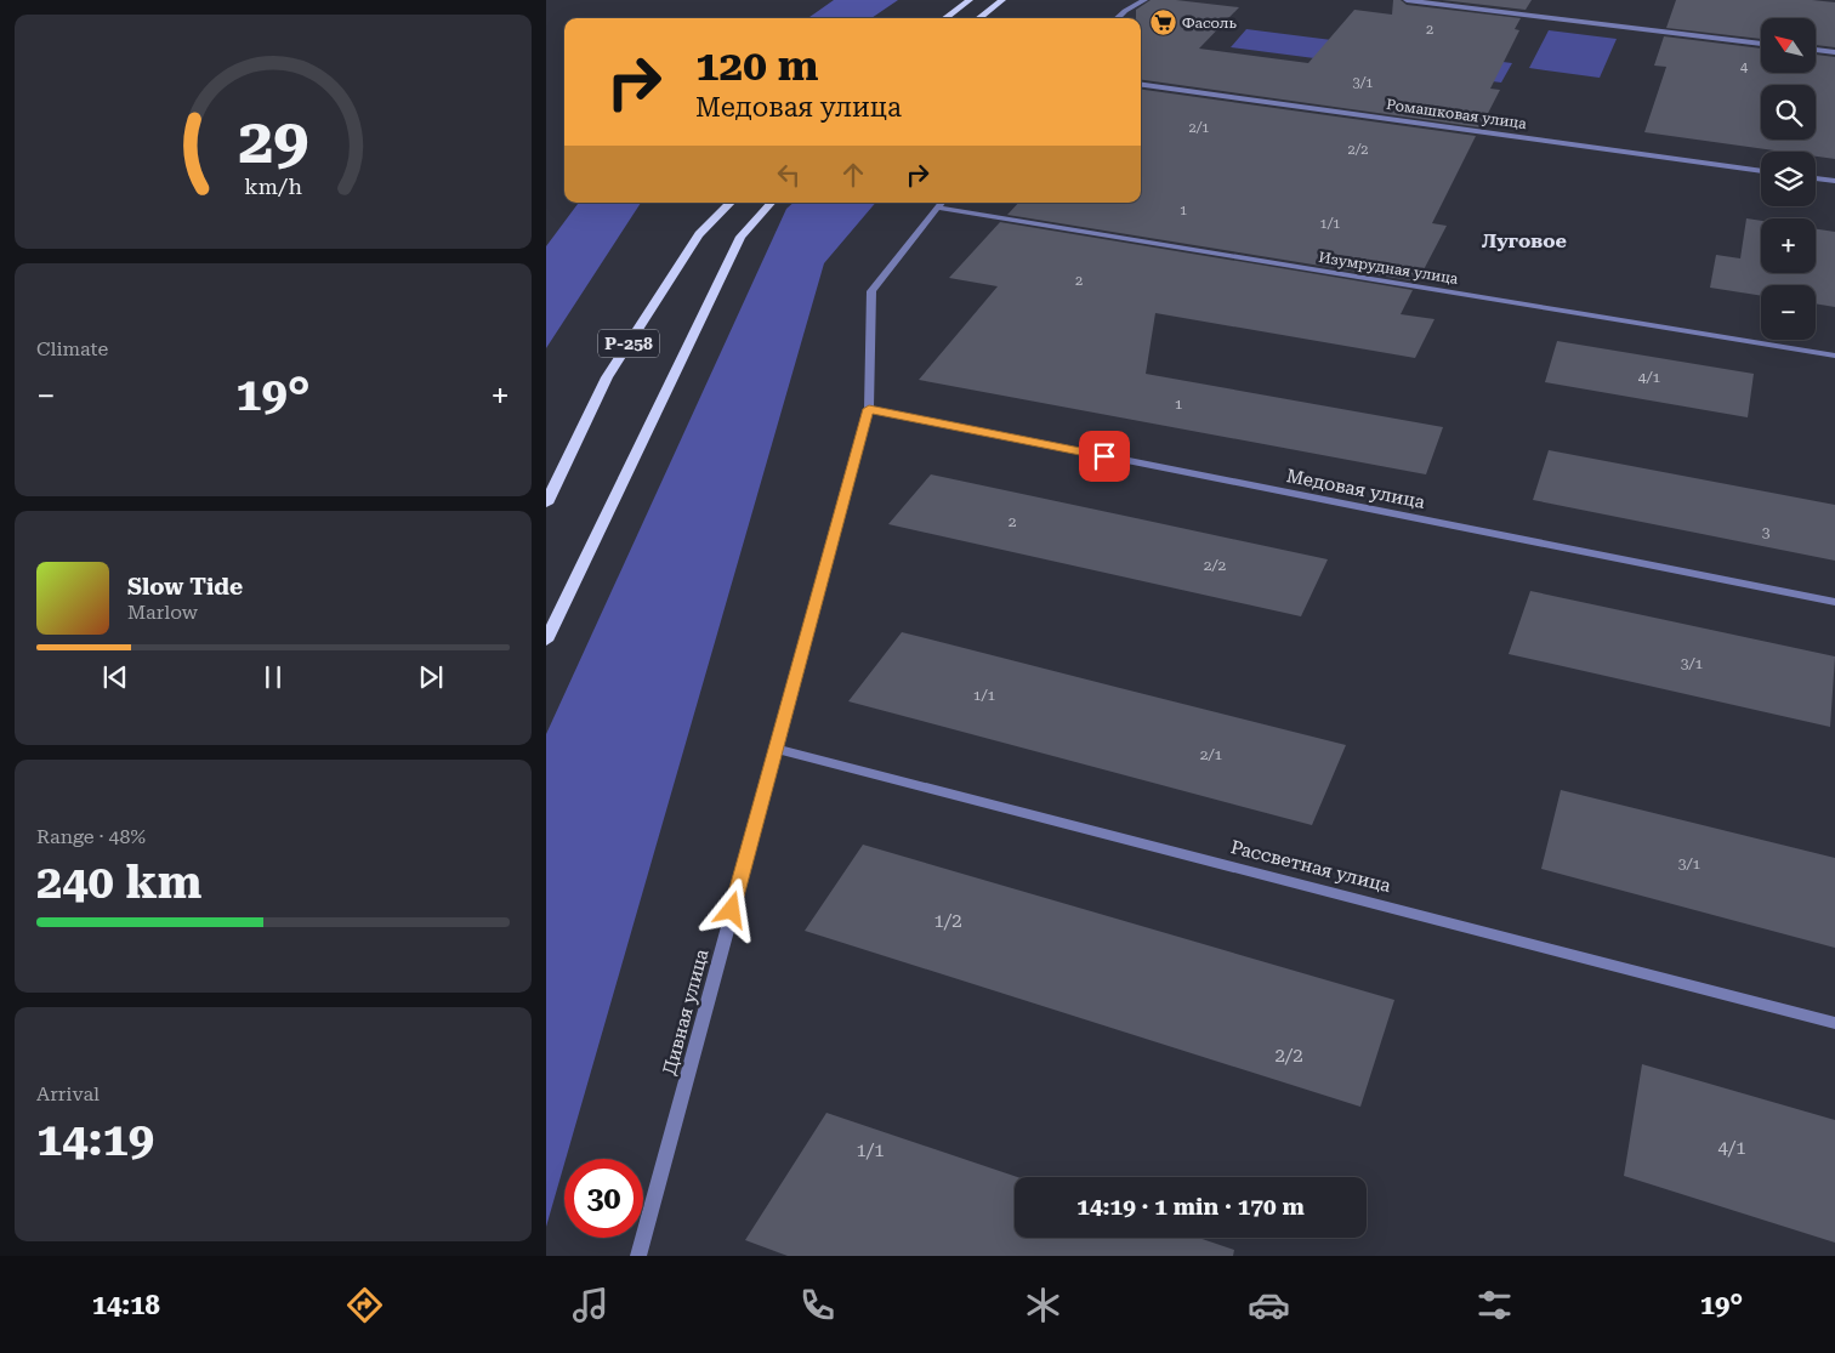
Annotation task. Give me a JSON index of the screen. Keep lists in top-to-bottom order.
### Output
{
  "streets": {
    "main road": ["Р-258"],
    "street": [
      "Ромашковая улица",
      "Изумрудная улица",
      "Медовая улица",
      "Рассветная улица",
      "Дивная улица"
    ]
  },
  "crossings": [
    ["Изумрудная улица", "Дивная улица"],
    ["Медовая улица", "Дивная улица"],
    ["Рассветная улица", "Дивная улица"]
  ],
  "districts": ["Луговое"],
  "places": {
    "supermarket": ["Фасоль"]
  },
  "house_numbers": [
    "2",
    "4",
    "3/1",
    "2/1",
    "2/2",
    "1",
    "1/1",
    "2",
    "4/1",
    "1",
    "2",
    "3",
    "2/2",
    "3/1",
    "1/1",
    "2/1",
    "3/1",
    "1/2",
    "2/2",
    "4/1",
    "1/1"
  ],
  "north": "top left",
  "page": {
    "map_buttons": ["+", "−"],
    "turn": ["120 m", "Медовая улица"],
    "tile": [
      "Climate",
      ["Range · 48%", "240 km"],
      ["Arrival", "14:19"]
    ],
    "heat": ["−", "19°", "+"],
    "song": ["Slow Tide", "Marlow"],
    "limit": "30",
    "trip": "14:19 · 1 min · 170 m",
    "tabs": ["14:18", "19°"],
    "gauge": ["29", "km/h"]
  }
}
